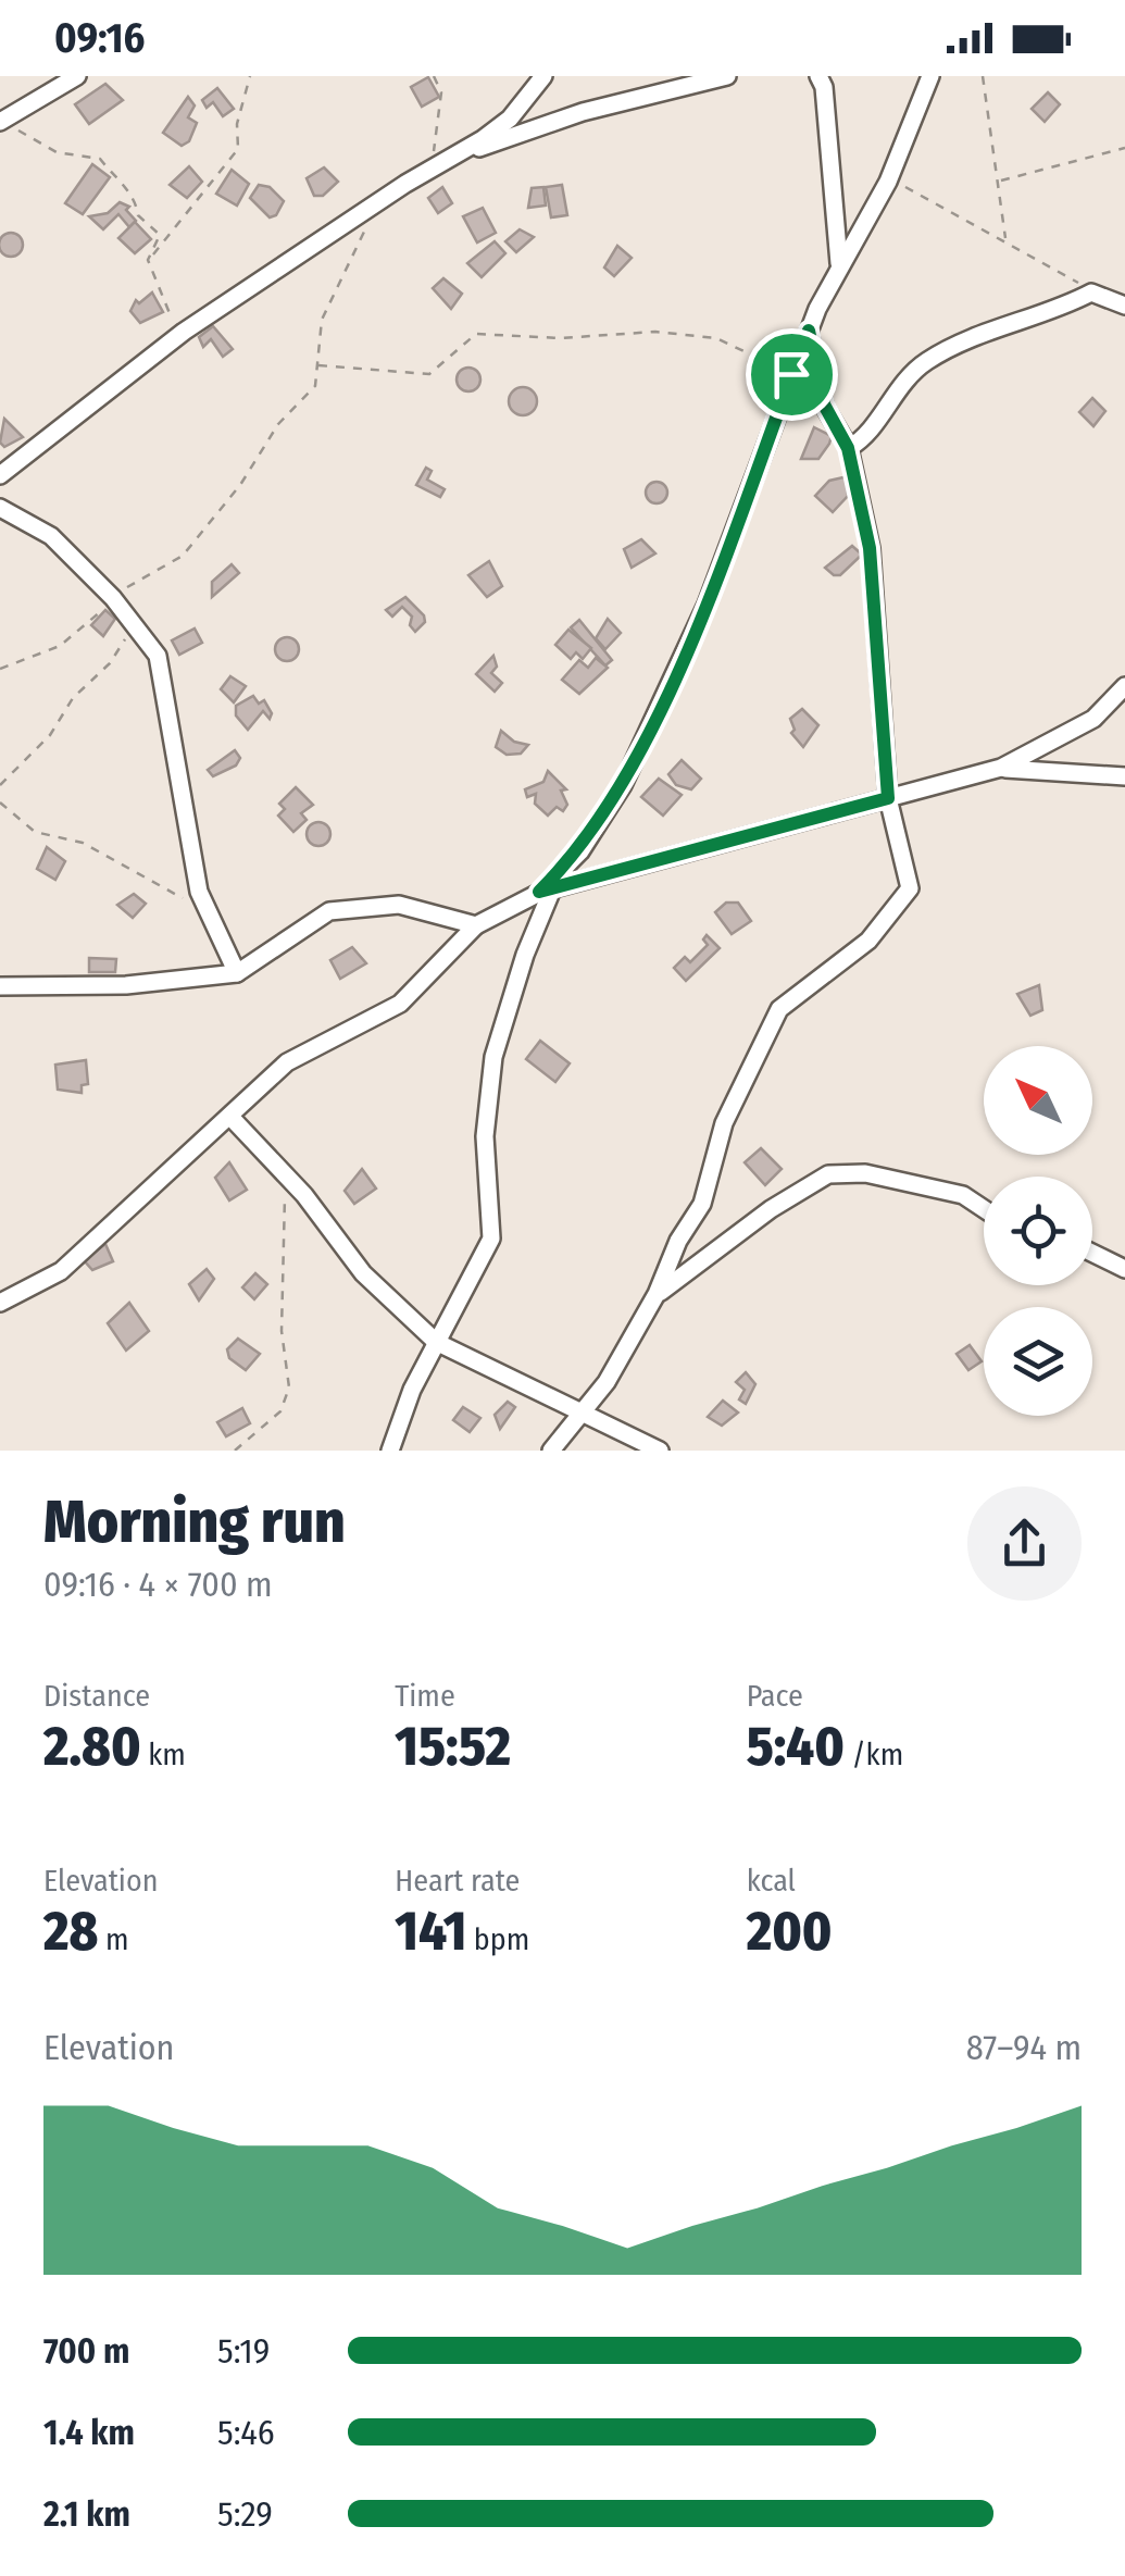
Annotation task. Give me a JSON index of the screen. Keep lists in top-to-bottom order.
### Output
{
  "north": "top left",
  "page": {
    "status": "09:16",
    "heading": ["Morning run", "09:16 · 4 × 700 m"],
    "stats": [
      ["Distance", "2.80 km"],
      ["Time", "15:52"],
      ["Pace", "5:40 /km"],
      ["Elevation", "28 m"],
      ["Heart rate", "141 bpm"],
      ["kcal", "200"]
    ],
    "chart": ["Elevation", "87–94 m"],
    "list": [
      {
        "name": "700 m",
        "note": "5:19"
      },
      {
        "name": "1.4 km",
        "note": "5:46"
      },
      {
        "name": "2.1 km",
        "note": "5:29"
      }
    ]
  }
}
